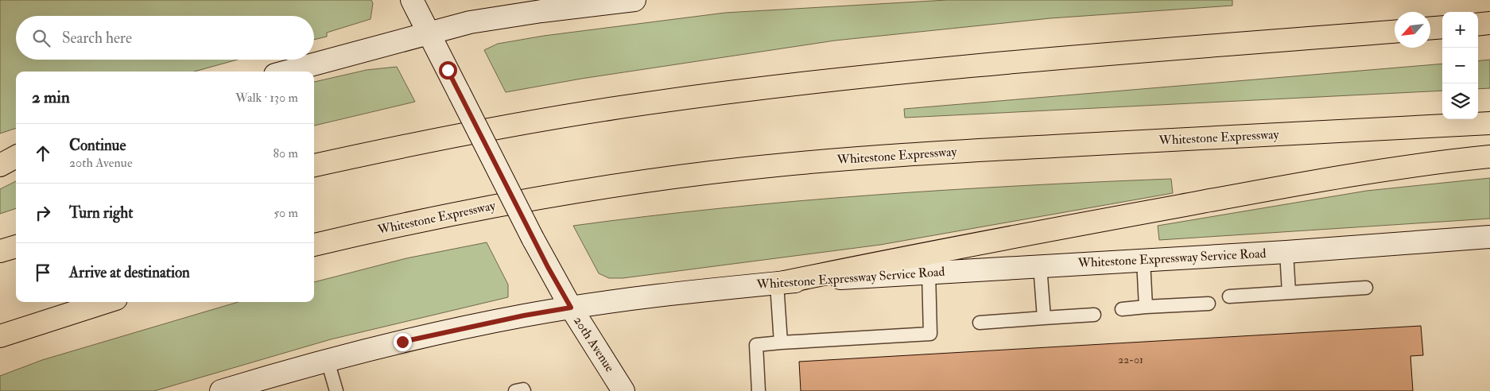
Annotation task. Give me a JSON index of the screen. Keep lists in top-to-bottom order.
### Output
{
  "streets": {
    "highway": ["Whitestone Expressway"],
    "main road": ["Whitestone Expressway Service Road", "20th Avenue"]
  },
  "crossings": [
    ["Whitestone Expressway Service Road", "20th Avenue"]
  ],
  "house_numbers": ["22-01"],
  "north": "bottom left",
  "page": {
    "map_buttons": ["+", "−"],
    "search": "Search here",
    "heading": ["2 min", "Walk · 130 m"],
    "list": [
      ["Continue", "20th Avenue", "80 m"],
      ["Turn right", "50 m"],
      "Arrive at destination"
    ]
  }
}
